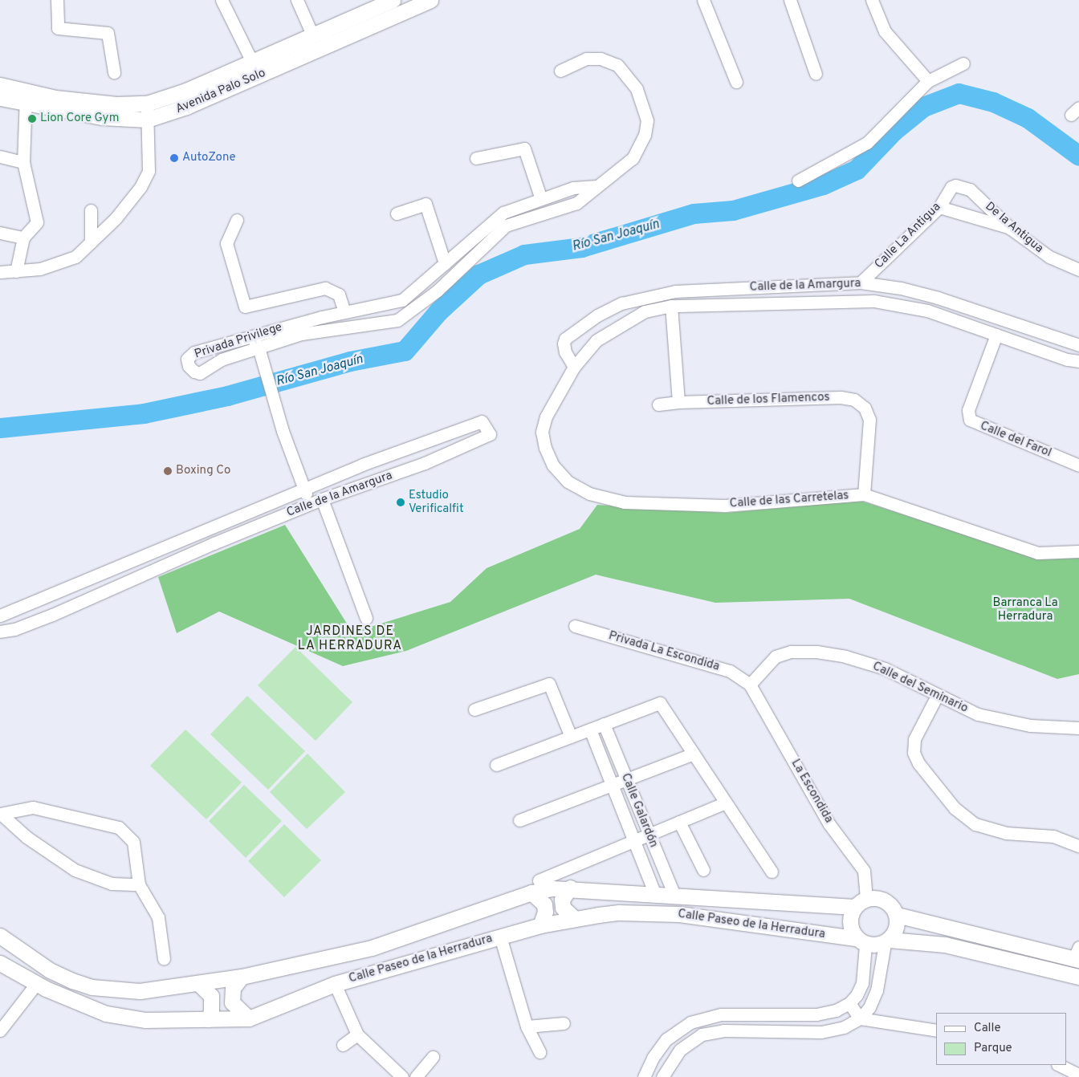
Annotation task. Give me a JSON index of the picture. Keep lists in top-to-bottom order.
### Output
{
  "streets": {
    "main road": ["Avenida Palo Solo", "Calle Paseo de la Herradura"],
    "street": [
      "De la Antigua",
      "Calle La Antigua",
      "Calle de la Amargura",
      "Privada Privilege",
      "Calle de los Flamencos",
      "Calle del Farol",
      "Calle de las Carretelas",
      "Privada La Escondida",
      "Calle del Seminario",
      "La Escondida",
      "Calle Galardón"
    ]
  },
  "crossings": [
    ["De la Antigua", "Calle La Antigua"],
    ["Calle La Antigua", "Calle de la Amargura"],
    ["Calle de la Amargura", "Privada Privilege"],
    ["Calle de la Amargura", "Calle del Farol"],
    ["Calle de la Amargura", "Calle de las Carretelas"],
    ["Calle de los Flamencos", "Calle de las Carretelas"],
    ["Privada La Escondida", "Calle del Seminario"],
    ["Privada La Escondida", "La Escondida"],
    ["Calle del Seminario", "La Escondida"],
    ["La Escondida", "Calle Paseo de la Herradura"],
    ["Calle Galardón", "Calle Paseo de la Herradura"]
  ],
  "districts": ["JARDINES DE LA HERRADURA"],
  "water": ["Río San Joaquín"],
  "parks": ["Barranca La Herradura"],
  "places": [
    "Lion Core Gym",
    "AutoZone",
    "Boxing Co",
    "Estudio Verificalfit"
  ],
  "legend": ["Calle", "Parque"]
}
